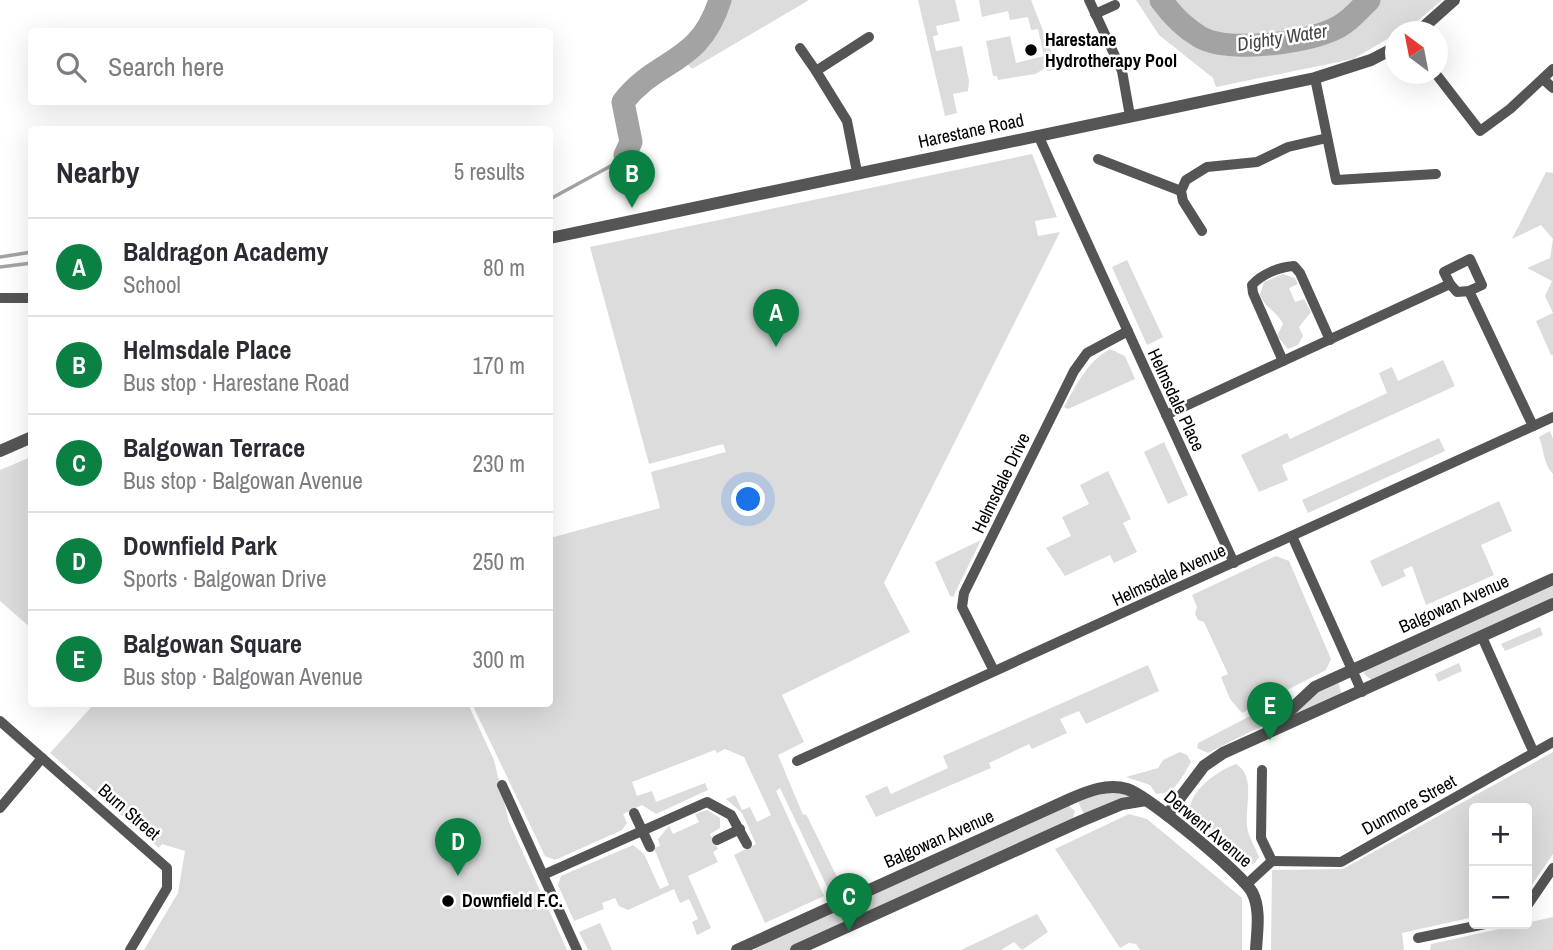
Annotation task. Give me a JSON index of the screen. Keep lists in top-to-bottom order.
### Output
{
  "streets": {
    "street": [
      "Harestane Road",
      "Helmsdale Place",
      "Helmsdale Drive",
      "Helmsdale Avenue",
      "Balgowan Avenue",
      "Dunmore Street",
      "Burn Street",
      "Derwent Avenue"
    ]
  },
  "crossings": [
    ["Harestane Road", "Helmsdale Place"],
    ["Helmsdale Place", "Helmsdale Drive"],
    ["Helmsdale Place", "Helmsdale Avenue"],
    ["Helmsdale Drive", "Helmsdale Avenue"],
    ["Balgowan Avenue", "Derwent Avenue"],
    ["Dunmore Street", "Derwent Avenue"]
  ],
  "water": ["Dighty Water"],
  "places": ["Harestane Hydrotherapy Pool", "Downfield F.C."],
  "north": "top left",
  "page": {
    "search": "Search here",
    "heading": ["Nearby", "5 results"],
    "pins": [
      "B",
      "A",
      "E",
      "D",
      "C"
    ],
    "list": [
      {
        "mark": "A",
        "name": "Baldragon Academy",
        "note": "School",
        "value": "80 m"
      },
      {
        "mark": "B",
        "name": "Helmsdale Place",
        "note": "Bus stop · Harestane Road",
        "value": "170 m"
      },
      {
        "mark": "C",
        "name": "Balgowan Terrace",
        "note": "Bus stop · Balgowan Avenue",
        "value": "230 m"
      },
      {
        "mark": "D",
        "name": "Downfield Park",
        "note": "Sports · Balgowan Drive",
        "value": "250 m"
      },
      {
        "mark": "E",
        "name": "Balgowan Square",
        "note": "Bus stop · Balgowan Avenue",
        "value": "300 m"
      }
    ],
    "map_buttons": ["+", "−"]
  }
}
